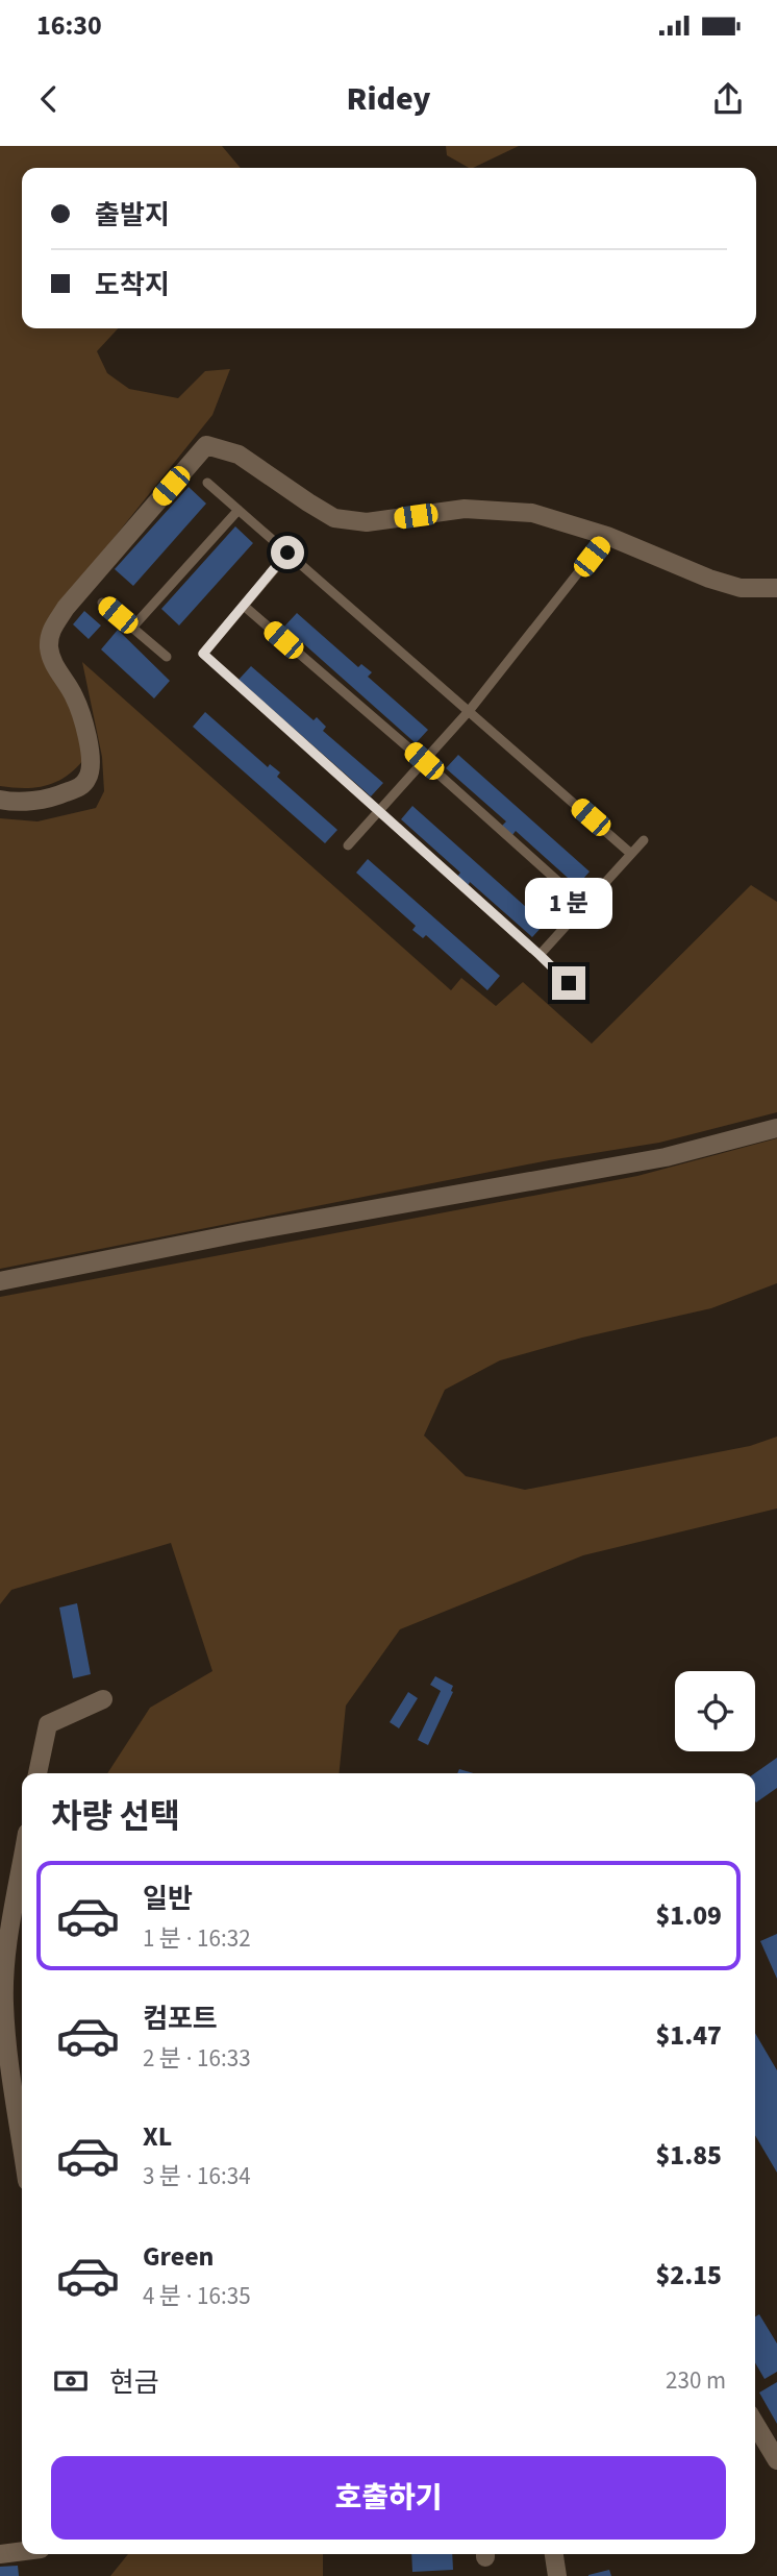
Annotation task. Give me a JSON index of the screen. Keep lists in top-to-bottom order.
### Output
{
  "page": {
    "status": "16:30",
    "header": "Ridey",
    "banner": ["출발지", "도착지"],
    "bubble": "1 분",
    "heading": "차량 선택",
    "list": [
      {
        "name": "일반",
        "note": "1 분 · 16:32",
        "value": "$1.09"
      },
      {
        "name": "컴포트",
        "note": "2 분 · 16:33",
        "value": "$1.47"
      },
      {
        "name": "XL",
        "note": "3 분 · 16:34",
        "value": "$1.85"
      },
      {
        "name": "Green",
        "note": "4 분 · 16:35",
        "value": "$2.15"
      }
    ],
    "pay": ["현금", "230 m"],
    "buttons": "호출하기"
  }
}
